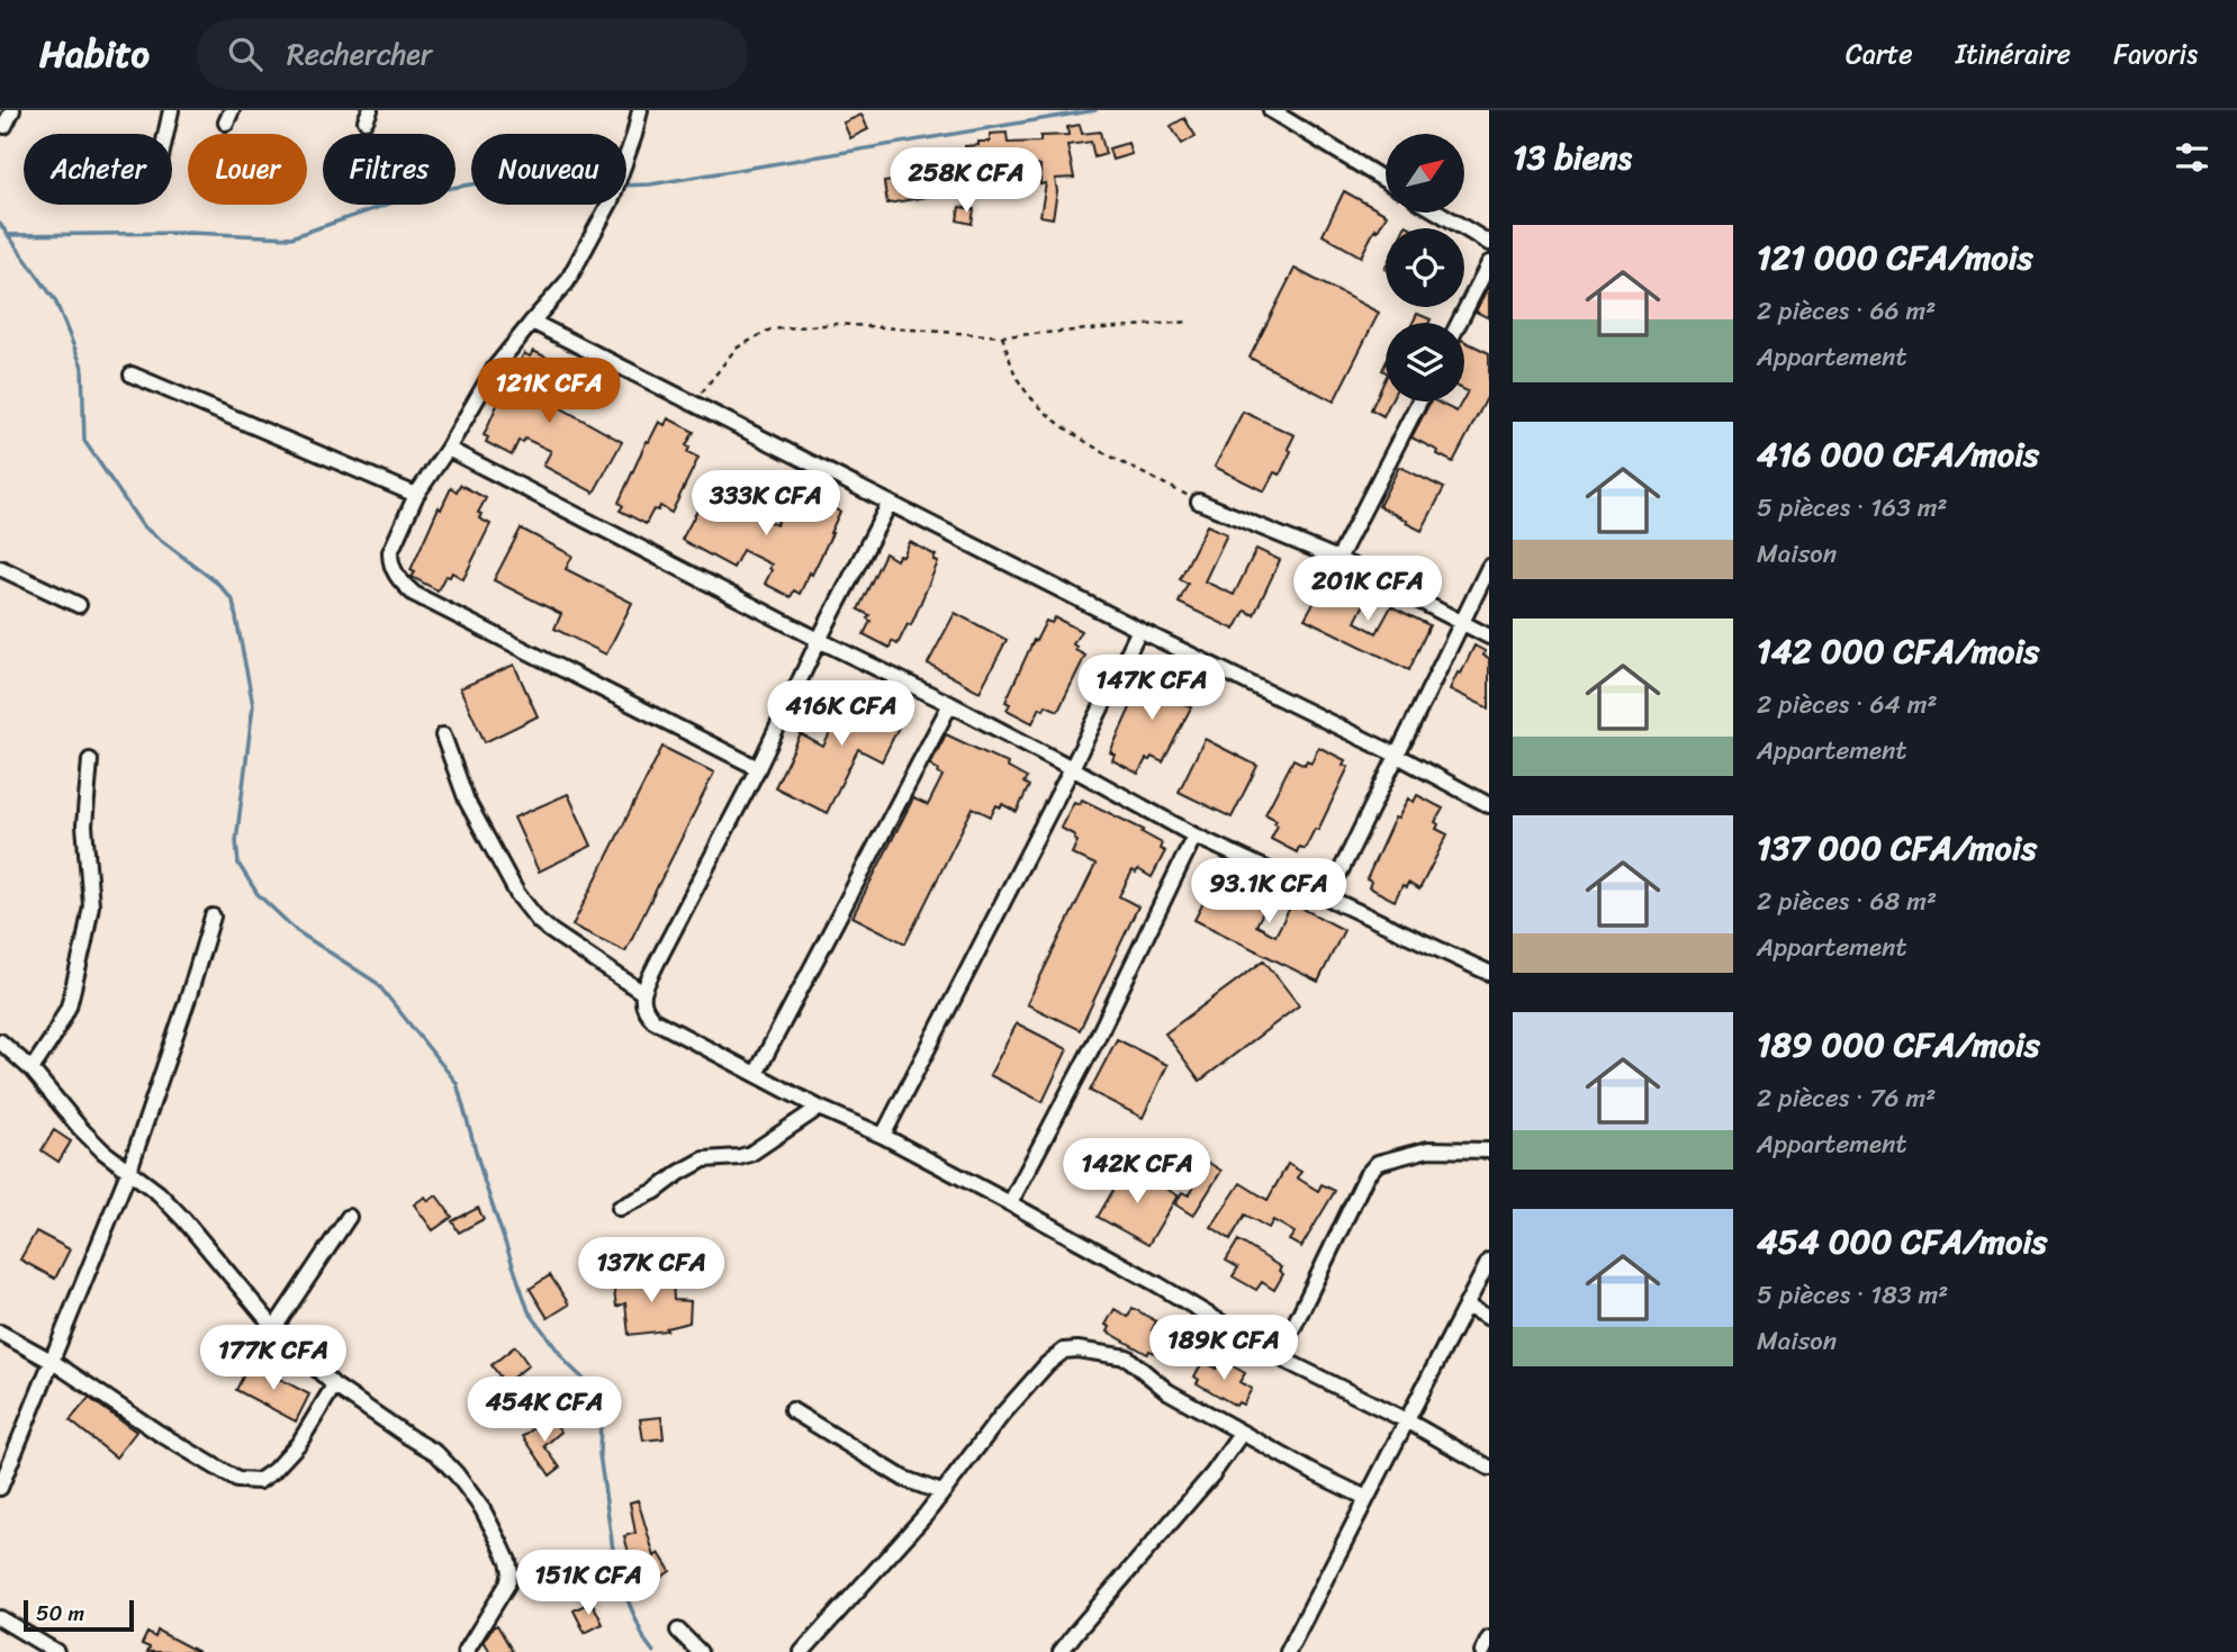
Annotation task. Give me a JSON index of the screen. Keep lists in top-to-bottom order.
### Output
{
  "scale_bar": "50 m",
  "north": "top right",
  "page": {
    "header": "Habito",
    "search": "Rechercher",
    "nav": ["Carte", "Itinéraire", "Favoris"],
    "heading": "13 biens",
    "chip": [
      "Acheter",
      "Louer",
      "Filtres",
      "Nouveau"
    ],
    "price": [
      "258K CFA",
      "121K CFA",
      "333K CFA",
      "201K CFA",
      "147K CFA",
      "416K CFA",
      "93.1K CFA",
      "142K CFA",
      "137K CFA",
      "189K CFA",
      "177K CFA",
      "454K CFA",
      "151K CFA"
    ],
    "list": [
      {
        "name": "121 000 CFA/mois",
        "note": "2 pièces · 66 m² · Appartement"
      },
      {
        "name": "416 000 CFA/mois",
        "note": "5 pièces · 163 m² · Maison"
      },
      {
        "name": "142 000 CFA/mois",
        "note": "2 pièces · 64 m² · Appartement"
      },
      {
        "name": "137 000 CFA/mois",
        "note": "2 pièces · 68 m² · Appartement"
      },
      {
        "name": "189 000 CFA/mois",
        "note": "2 pièces · 76 m² · Appartement"
      },
      {
        "name": "454 000 CFA/mois",
        "note": "5 pièces · 183 m² · Maison"
      }
    ],
    "scale": "50 m"
  }
}
